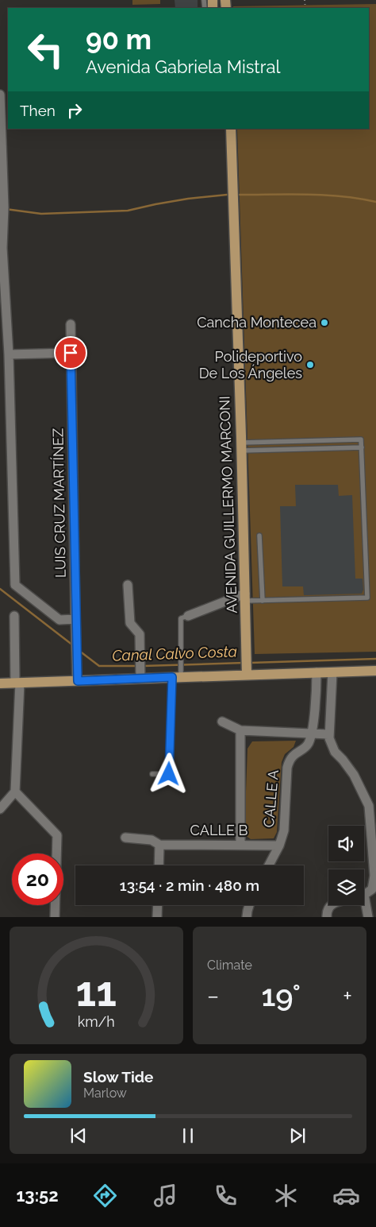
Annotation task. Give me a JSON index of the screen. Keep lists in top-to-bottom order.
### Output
{
  "streets": {
    "main road": ["AVENIDA GUILLERMO MARCONI"],
    "street": ["LUIS CRUZ MARTÍNEZ", "CALLE A", "CALLE B"]
  },
  "crossings": [
    ["CALLE A", "CALLE B"]
  ],
  "water": ["Canal Calvo Costa"],
  "places": ["Cancha Montecea", "Polideportivo De Los Ángeles"],
  "page": {
    "turn": ["90 m", "Avenida Gabriela Mistral"],
    "then": "Then",
    "limit": "20",
    "trip": "13:54 · 2 min · 480 m",
    "tile": "Climate",
    "heat": ["−", "19°", "+"],
    "song": ["Slow Tide", "Marlow"],
    "tabs": "13:52",
    "gauge": ["11", "km/h"]
  }
}
